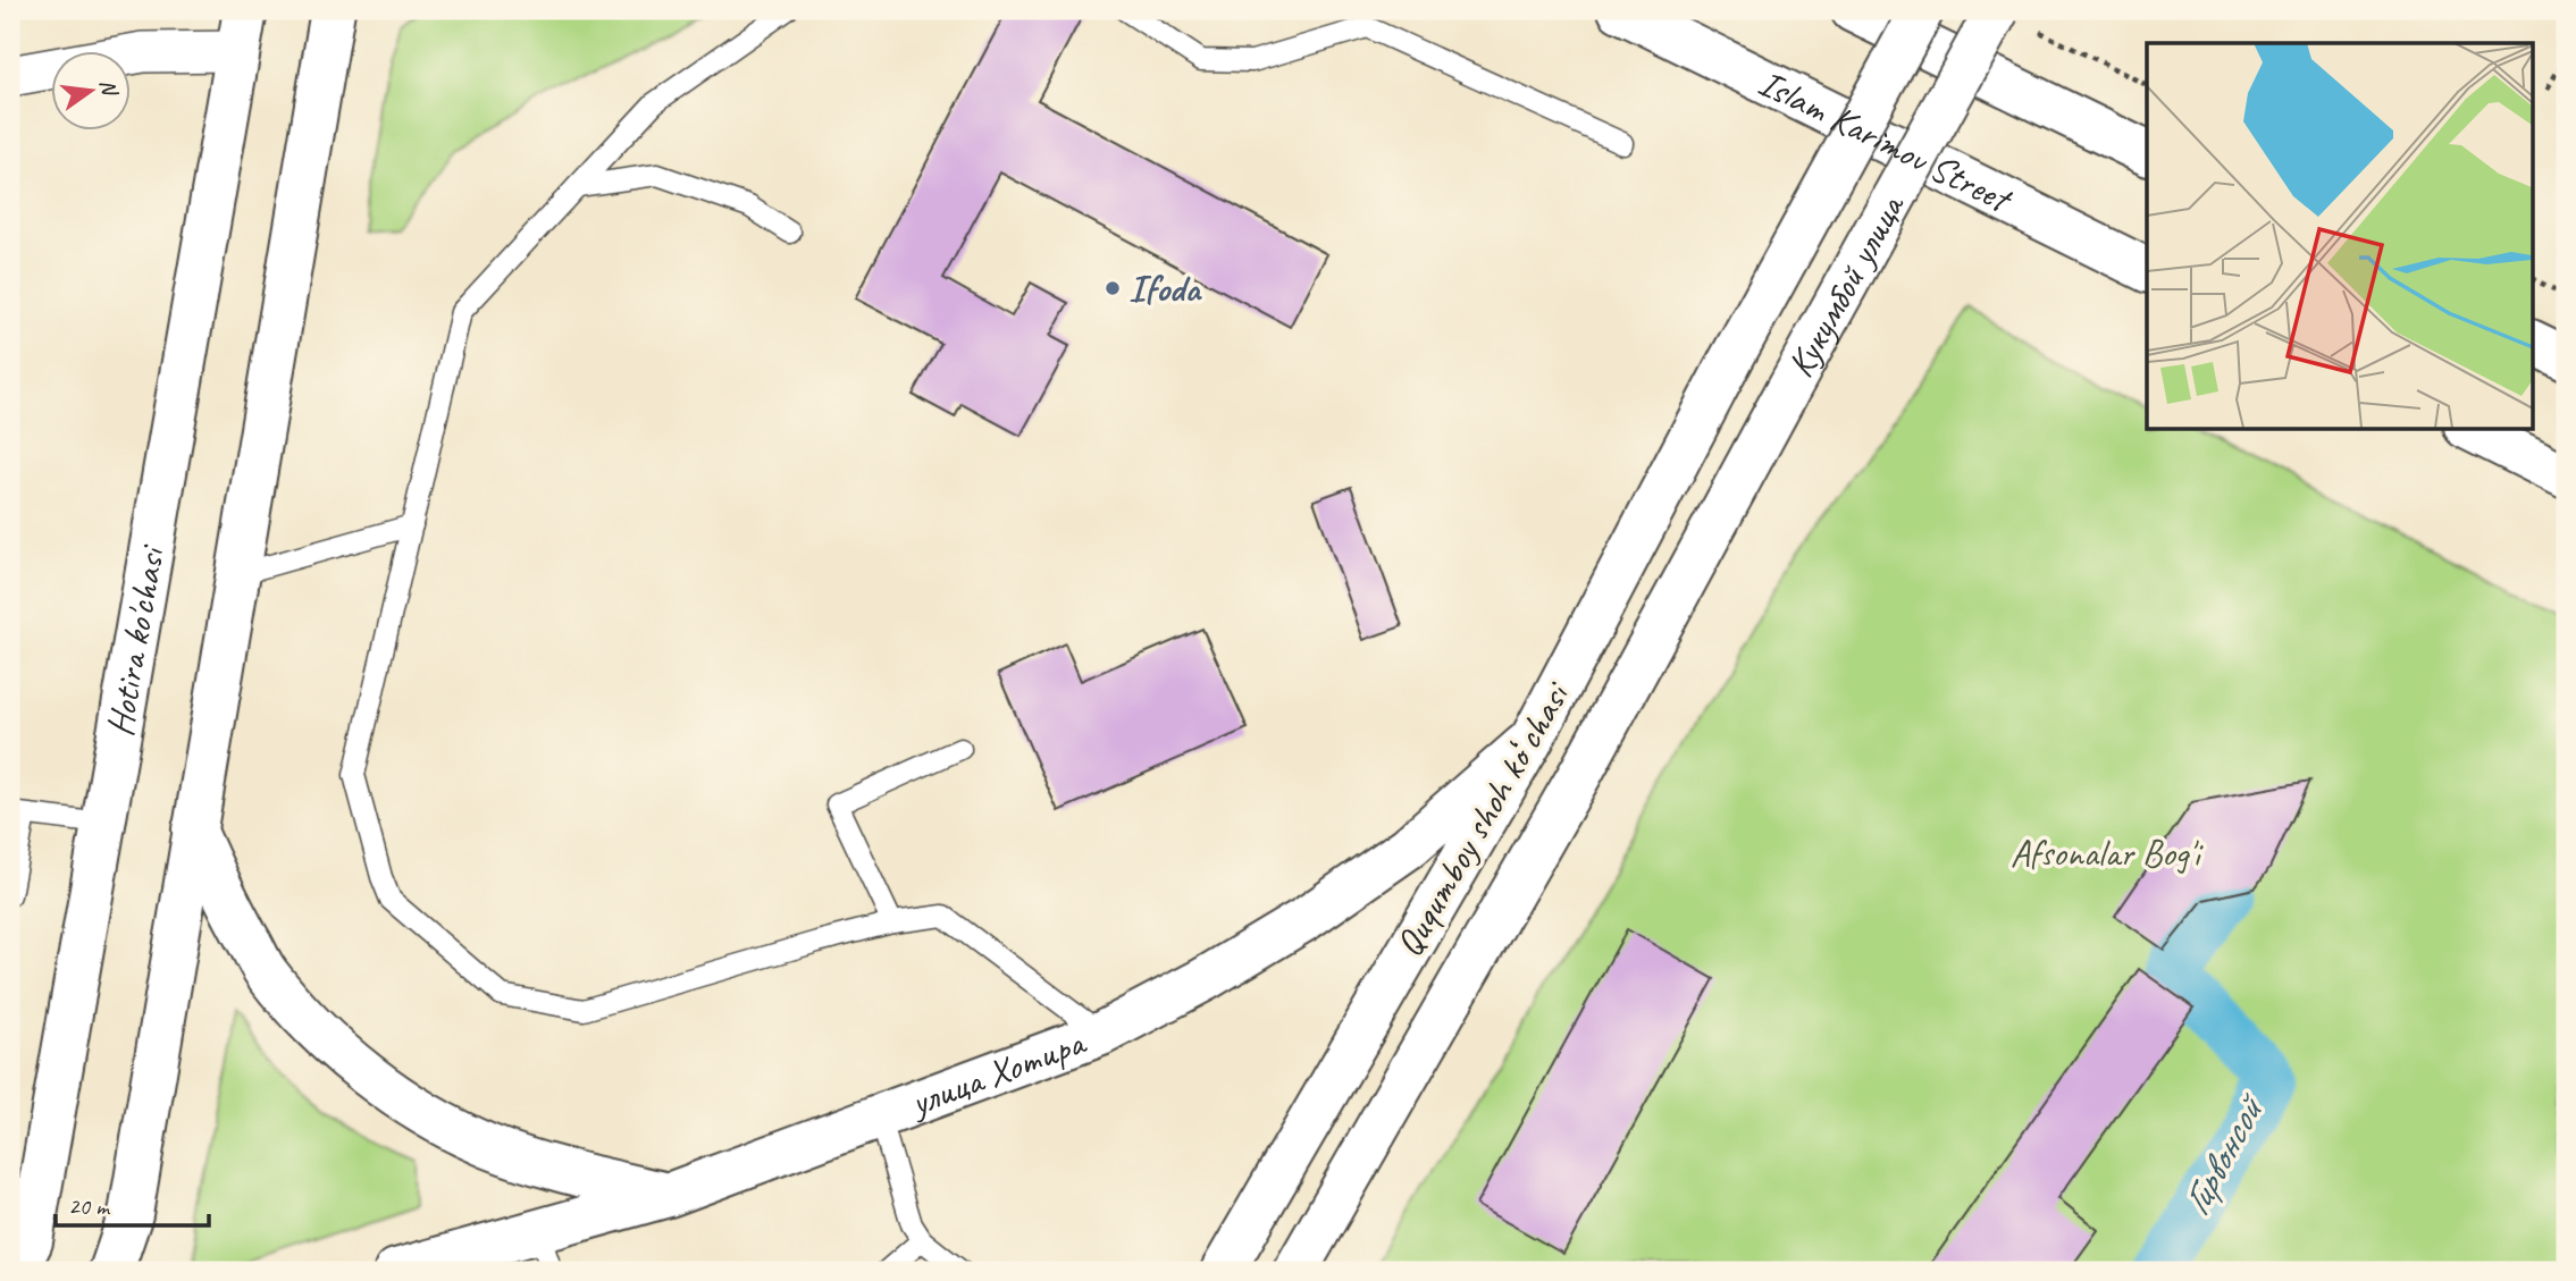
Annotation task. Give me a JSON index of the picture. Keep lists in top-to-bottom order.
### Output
{
  "streets": {
    "main road": [
      "Islam Karimov Street",
      "Кукумбой улица",
      "Hotira ko'chasi",
      "Ququmboy shoh koʻchasi",
      "улица Хотира"
    ]
  },
  "crossings": [
    ["Кукумбой улица", "Ququmboy shoh koʻchasi"],
    ["Ququmboy shoh koʻchasi", "улица Хотира"]
  ],
  "water": ["Гирвонсой"],
  "parks": ["Afsonalar Bog'i"],
  "places": ["Ifoda"],
  "scale_bar": "20 m",
  "north": "right"
}
